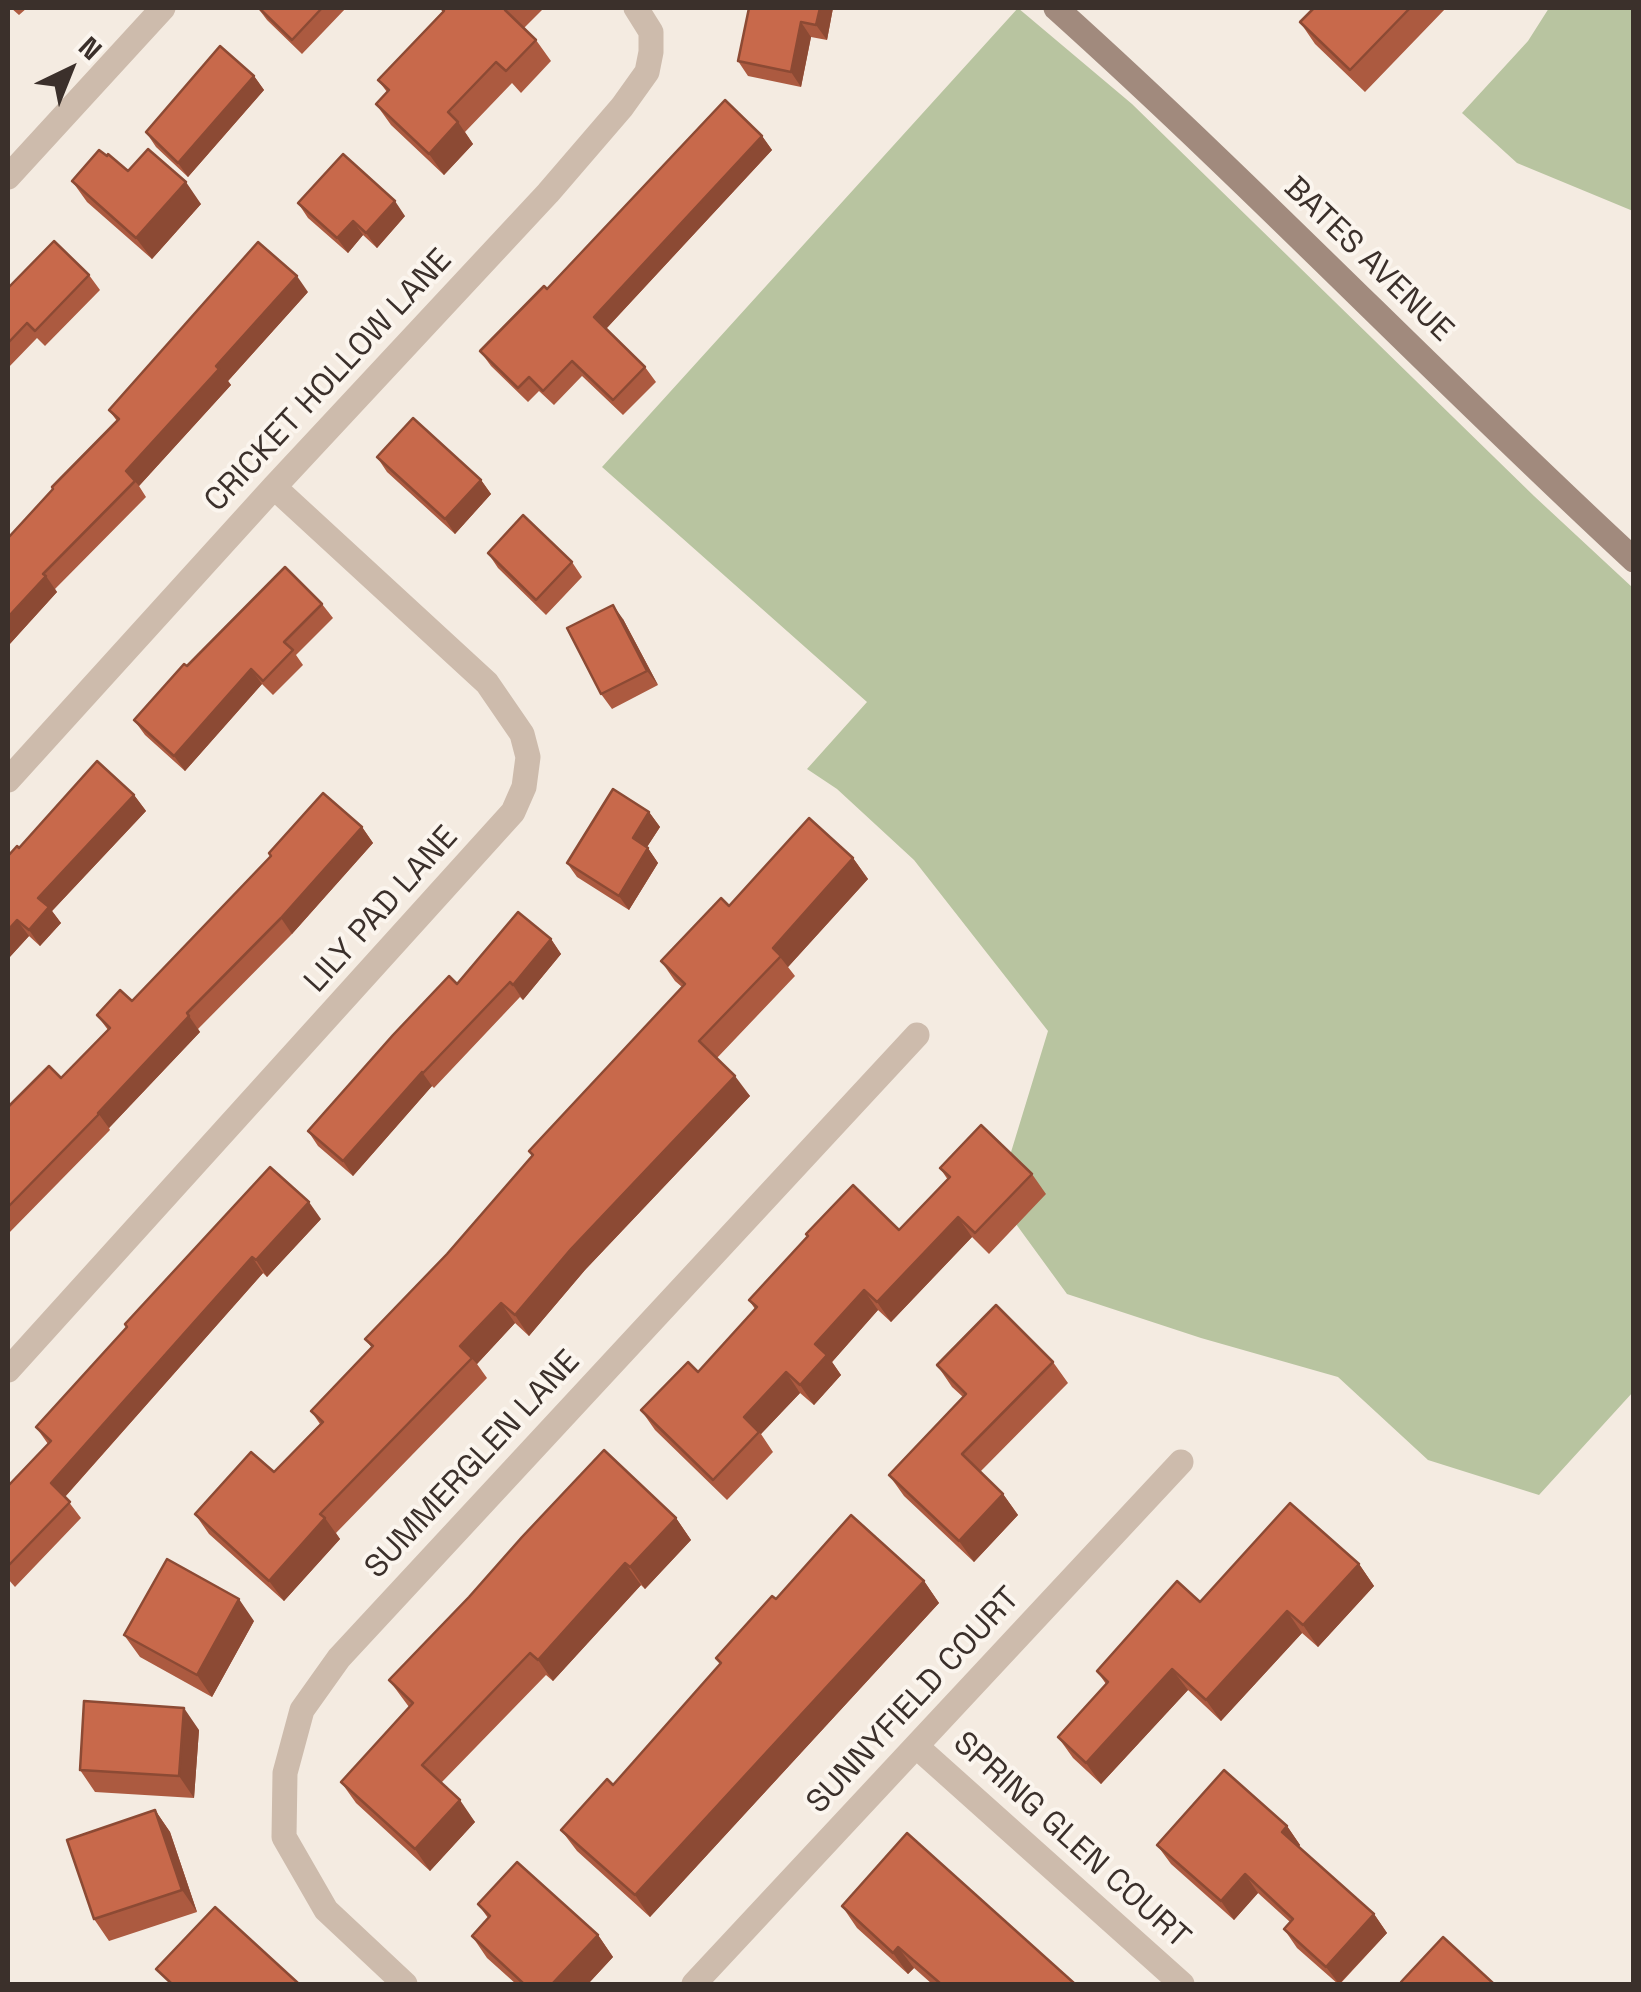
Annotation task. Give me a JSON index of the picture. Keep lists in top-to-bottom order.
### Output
{
  "streets": {
    "street": [
      "BATES AVENUE",
      "CRICKET HOLLOW LANE",
      "LILY PAD LANE",
      "SUMMERGLEN LANE",
      "SUNNYFIELD COURT",
      "SPRING GLEN COURT"
    ]
  },
  "crossings": [
    ["CRICKET HOLLOW LANE", "LILY PAD LANE"],
    ["SUNNYFIELD COURT", "SPRING GLEN COURT"]
  ],
  "north": "top right"
}
